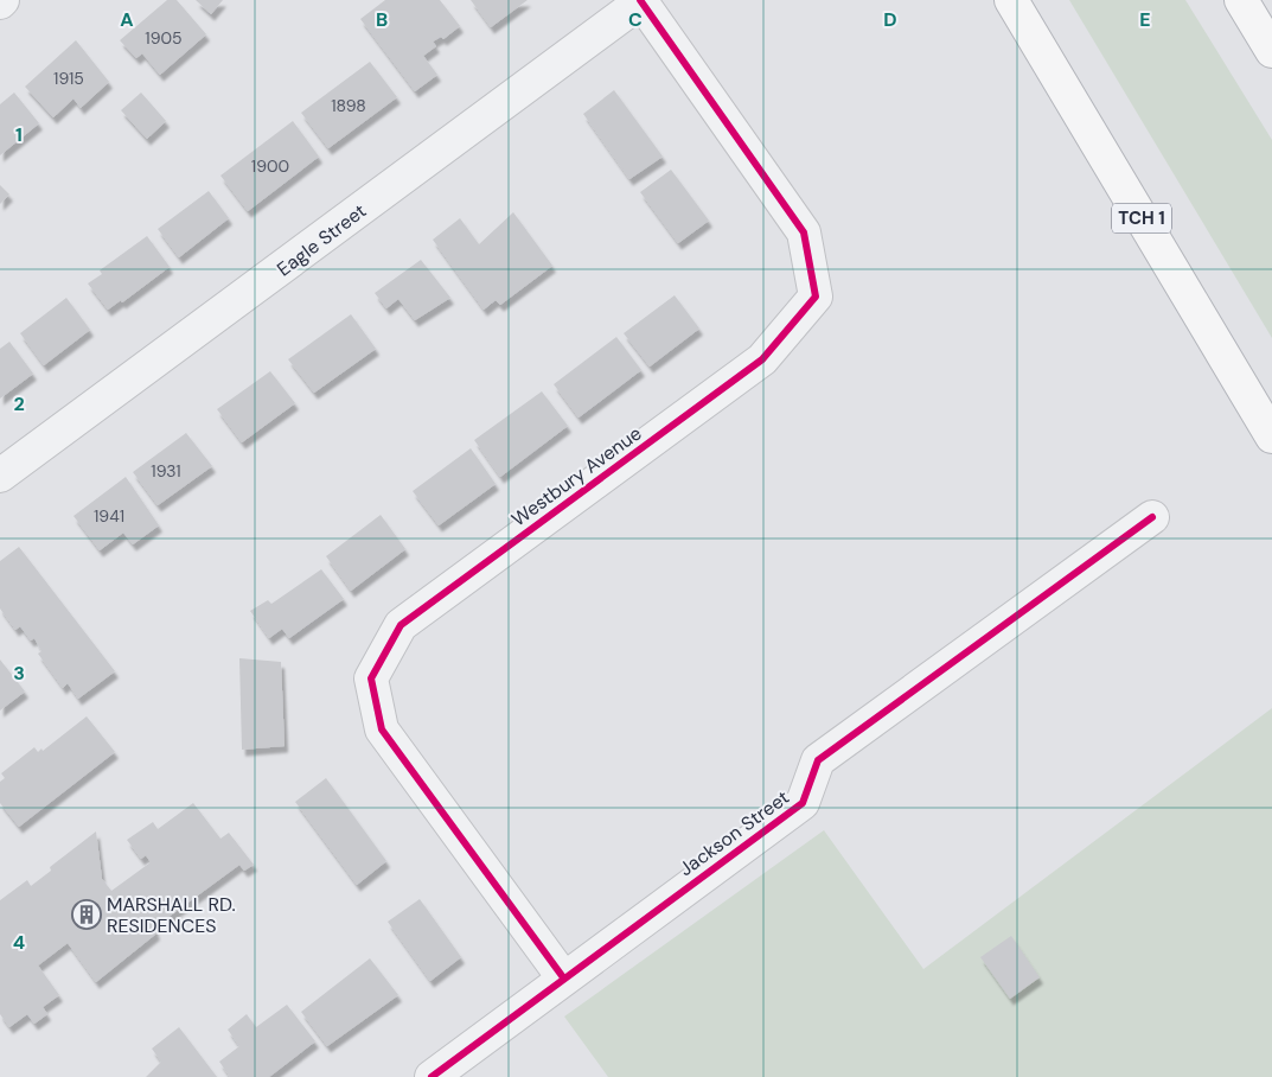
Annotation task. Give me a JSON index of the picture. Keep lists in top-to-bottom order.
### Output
{
  "streets": {
    "highway": ["TCH 1"],
    "street": ["Eagle Street", "Westbury Avenue", "Jackson Street"]
  },
  "crossings": [
    ["Eagle Street", "Westbury Avenue"],
    ["Westbury Avenue", "Jackson Street"]
  ],
  "places": {
    "building": ["MARSHALL RD. RESIDENCES"]
  },
  "house_numbers": [
    "1905",
    "1915",
    "1898",
    "1900",
    "1931",
    "1941"
  ],
  "grid": {
    "columns": [
      "A",
      "B",
      "C",
      "D",
      "E"
    ],
    "rows": [
      "1",
      "2",
      "3",
      "4"
    ]
  }
}
